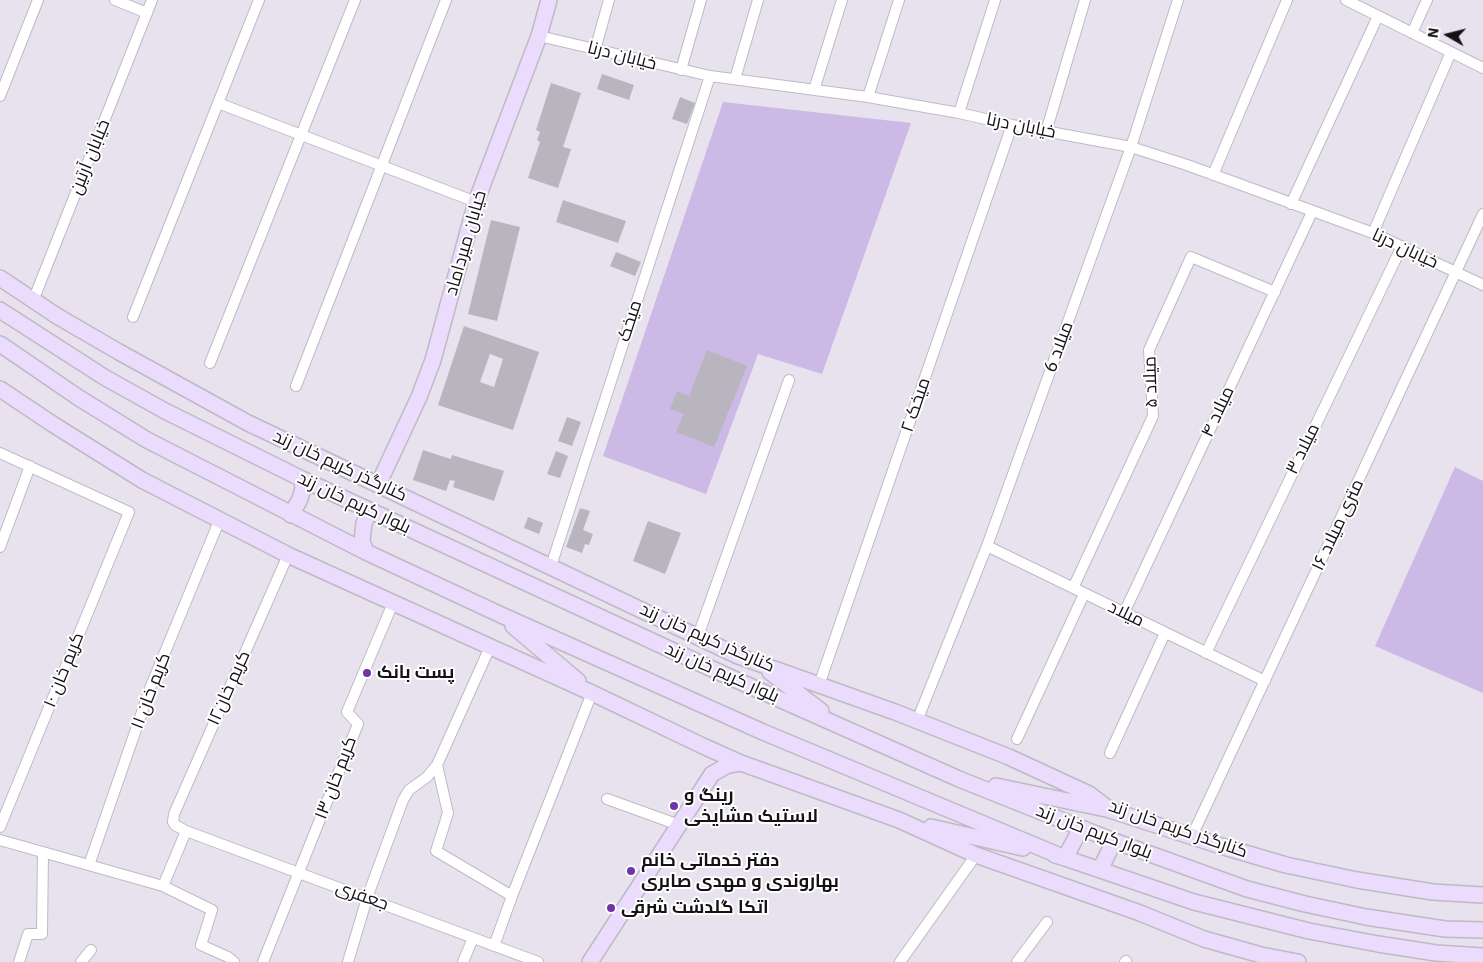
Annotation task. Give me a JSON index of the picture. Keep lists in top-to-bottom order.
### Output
{
  "streets": {
    "main road": ["خیابان میرداماد", "کنارگذر کریم خان زند", "بلوار کریم خان زند"],
    "street": [
      "خیابان درنا",
      "خیابان آرتین",
      "میخک",
      "میلاد 6",
      "میلاد ۵",
      "میخک ۲",
      "میلاد ۴",
      "میلاد ۳",
      "۱۶ متری میلاد",
      "میلاد",
      "کریم خان ۱۰",
      "کریم خان۱۲",
      "کریم خان ۱۱",
      "کریم خان ۱۳",
      "جعفری"
    ]
  },
  "crossings": [
    ["خیابان درنا", "خیابان میرداماد"],
    ["خیابان درنا", "میخک"],
    ["خیابان درنا", "میلاد 6"],
    ["خیابان درنا", "میخک ۲"],
    ["خیابان درنا", "میلاد ۴"],
    ["خیابان درنا", "میلاد ۳"],
    ["خیابان درنا", "۱۶ متری میلاد"],
    ["خیابان آرتین", "کنارگذر کریم خان زند"],
    ["خیابان میرداماد", "کنارگذر کریم خان زند"],
    ["میخک", "کنارگذر کریم خان زند"],
    ["میلاد 6", "کنارگذر کریم خان زند"],
    ["میلاد 6", "میلاد"],
    ["میلاد ۵", "میلاد ۴"],
    ["میلاد ۵", "میلاد"],
    ["میخک ۲", "کنارگذر کریم خان زند"],
    ["میلاد ۴", "میلاد"],
    ["میلاد ۳", "میلاد"],
    ["کنارگذر کریم خان زند", "۱۶ متری میلاد"],
    ["۱۶ متری میلاد", "میلاد"],
    ["کریم خان۱۲", "جعفری"],
    ["کریم خان ۱۳", "جعفری"]
  ],
  "places": [
    "پست بانک",
    "رینگ و لاستیک مشایخی",
    "دفتر خدماتی خانم بهاروندی و مهدی صابری",
    "اتکا گلدشت شرقی"
  ],
  "north": "left"
}
